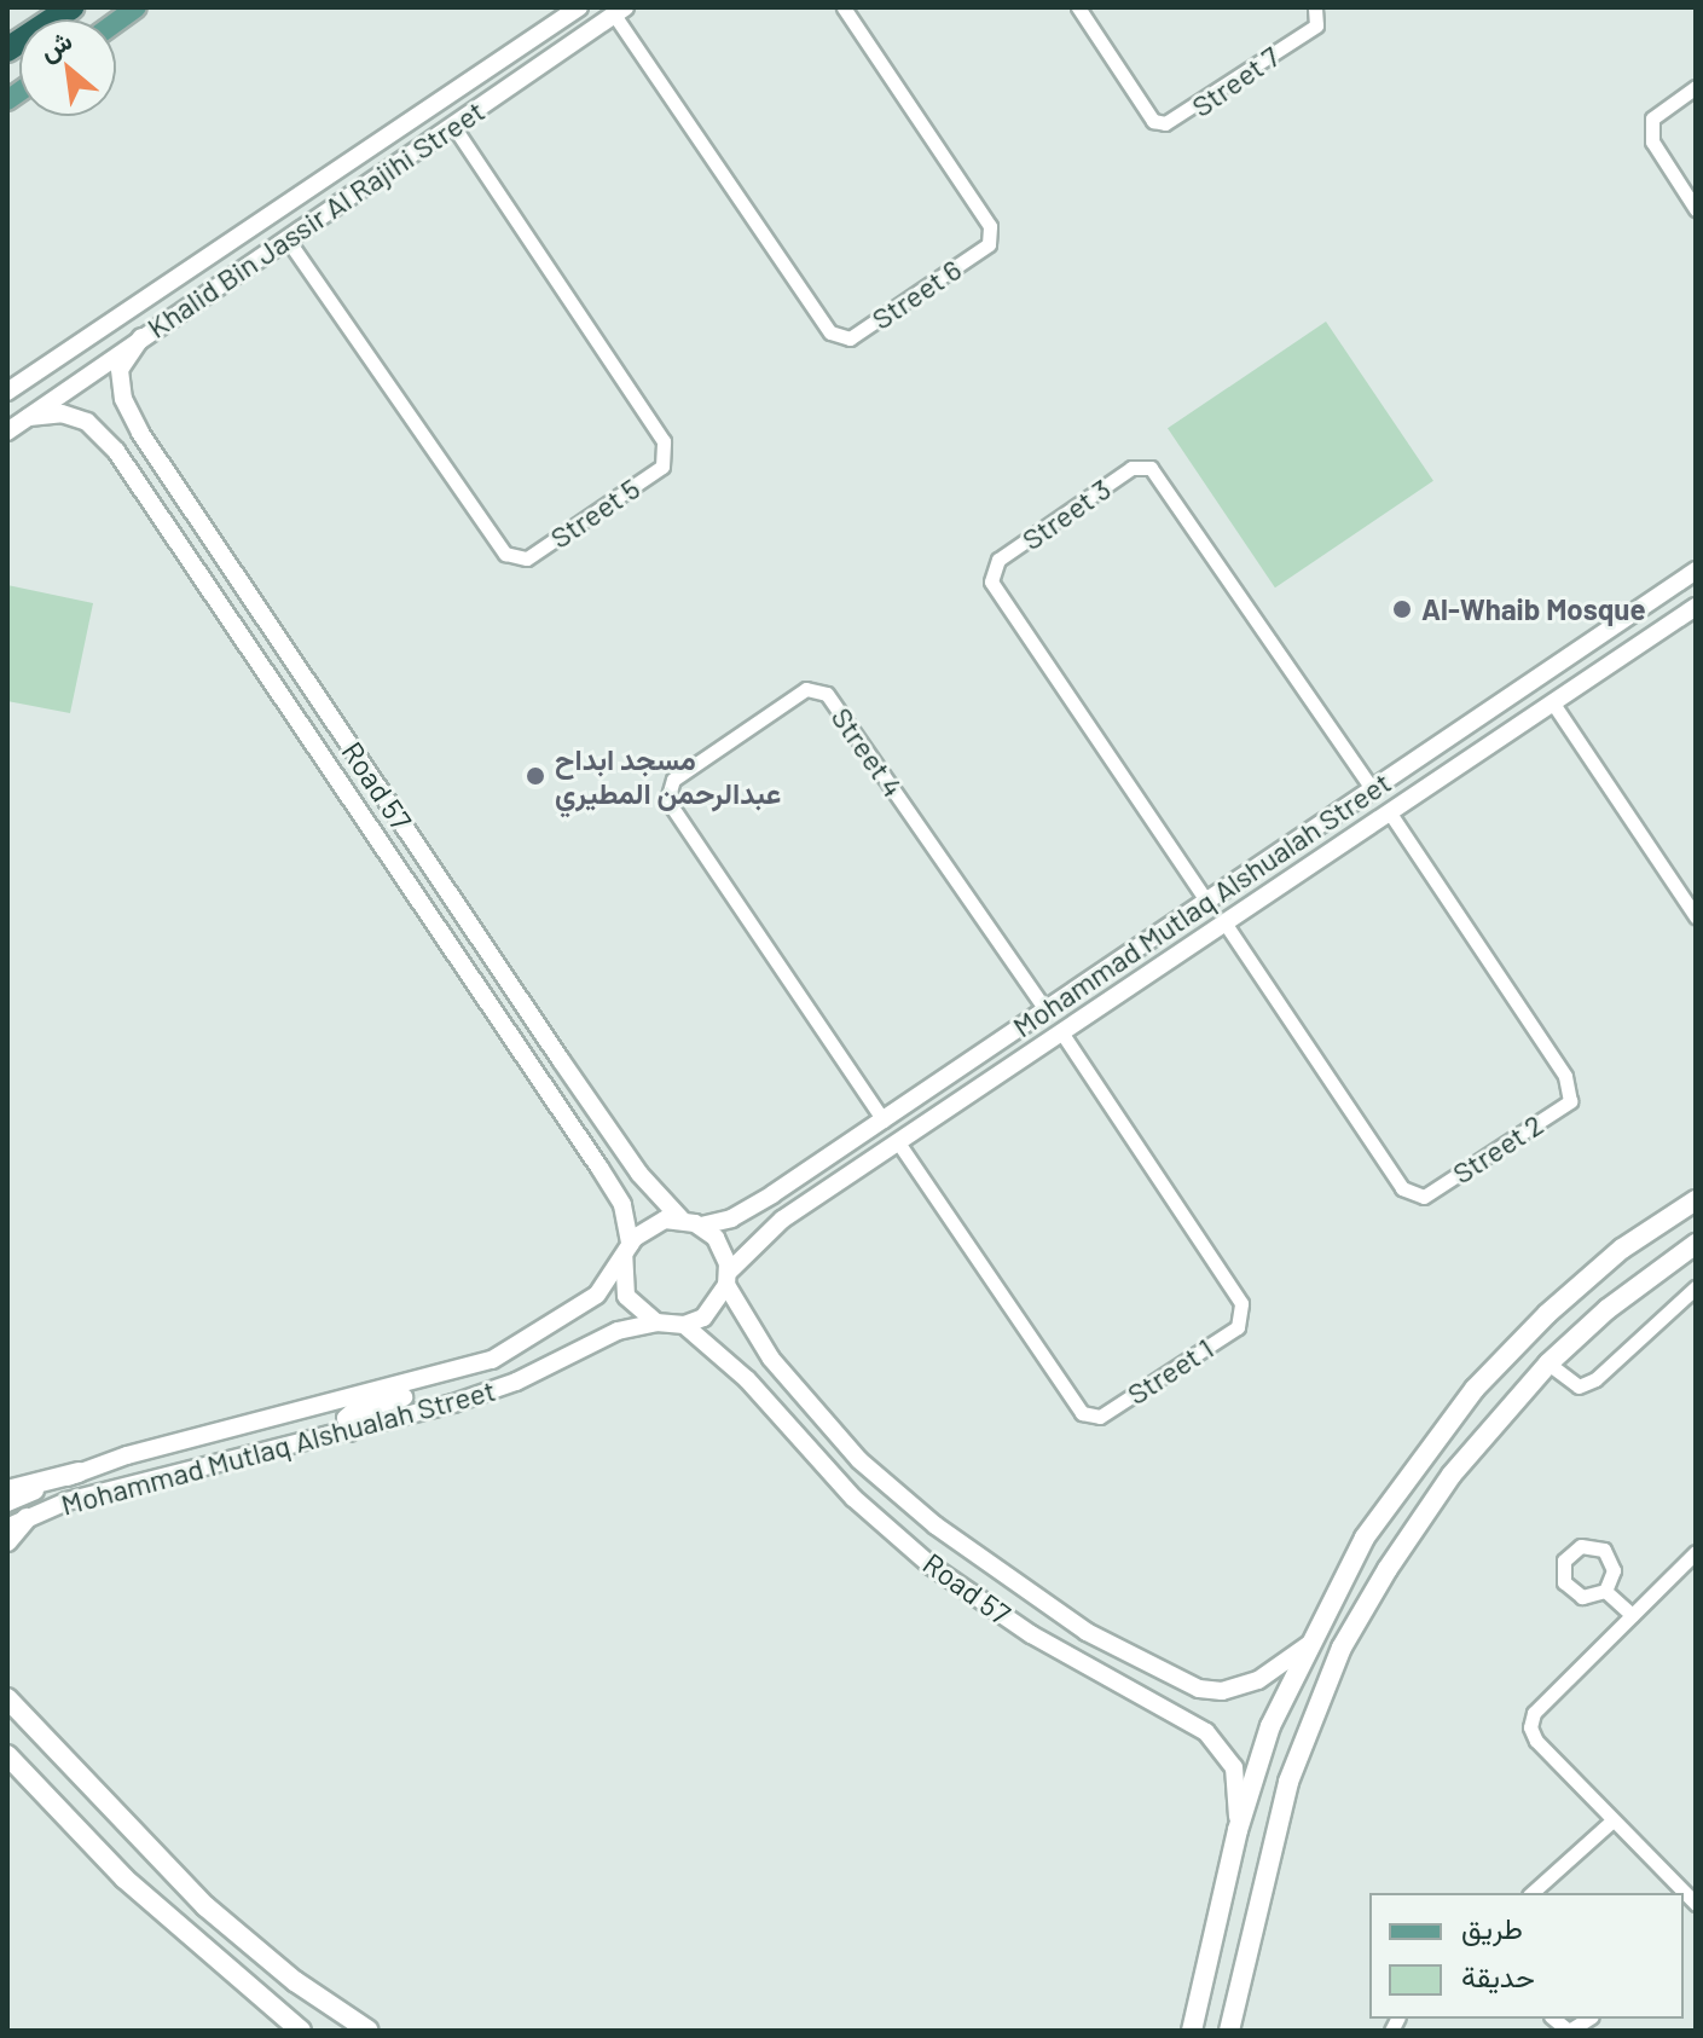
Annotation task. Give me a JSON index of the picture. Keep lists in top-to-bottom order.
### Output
{
  "streets": {
    "street": [
      "Street 7",
      "Khalid Bin Jassir Al Rajihi Street",
      "Street 6",
      "Street 5",
      "Street 3",
      "Street 4",
      "Road 57",
      "Mohammad Mutlaq Alshualah Street",
      "Street 2",
      "Street 1"
    ]
  },
  "crossings": [
    ["Khalid Bin Jassir Al Rajihi Street", "Street 6"],
    ["Khalid Bin Jassir Al Rajihi Street", "Street 5"],
    ["Khalid Bin Jassir Al Rajihi Street", "Road 57"],
    ["Street 3", "Mohammad Mutlaq Alshualah Street"],
    ["Street 4", "Mohammad Mutlaq Alshualah Street"],
    ["Road 57", "Mohammad Mutlaq Alshualah Street"],
    ["Mohammad Mutlaq Alshualah Street", "Street 2"],
    ["Mohammad Mutlaq Alshualah Street", "Street 1"]
  ],
  "places": ["Al-Whaib Mosque", "مسجد ابداح عبدالرحمن المطيري"],
  "legend": ["طريق", "حديقة"],
  "north": "top left"
}
